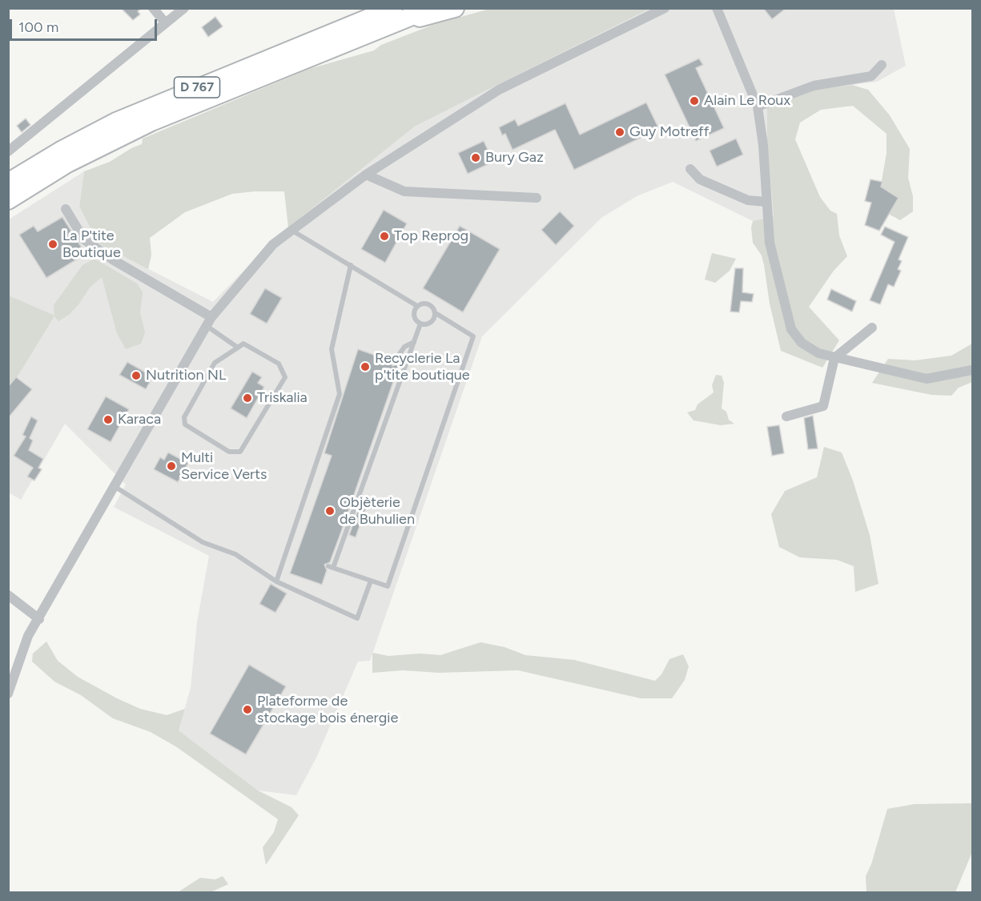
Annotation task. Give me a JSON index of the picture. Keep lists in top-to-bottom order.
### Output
{
  "streets": {
    "highway": ["D 767"]
  },
  "places": [
    "Alain Le Roux",
    "Guy Motreff",
    "Bury Gaz",
    "Top Reprog",
    "La P'tite Boutique",
    "Recyclerie La p'tite boutique",
    "Nutrition NL",
    "Triskalia",
    "Karaca",
    "Multi Service Verts",
    "Objèterie de Buhulien",
    "Plateforme de stockage bois énergie"
  ],
  "scale_bar": "100 m"
}
